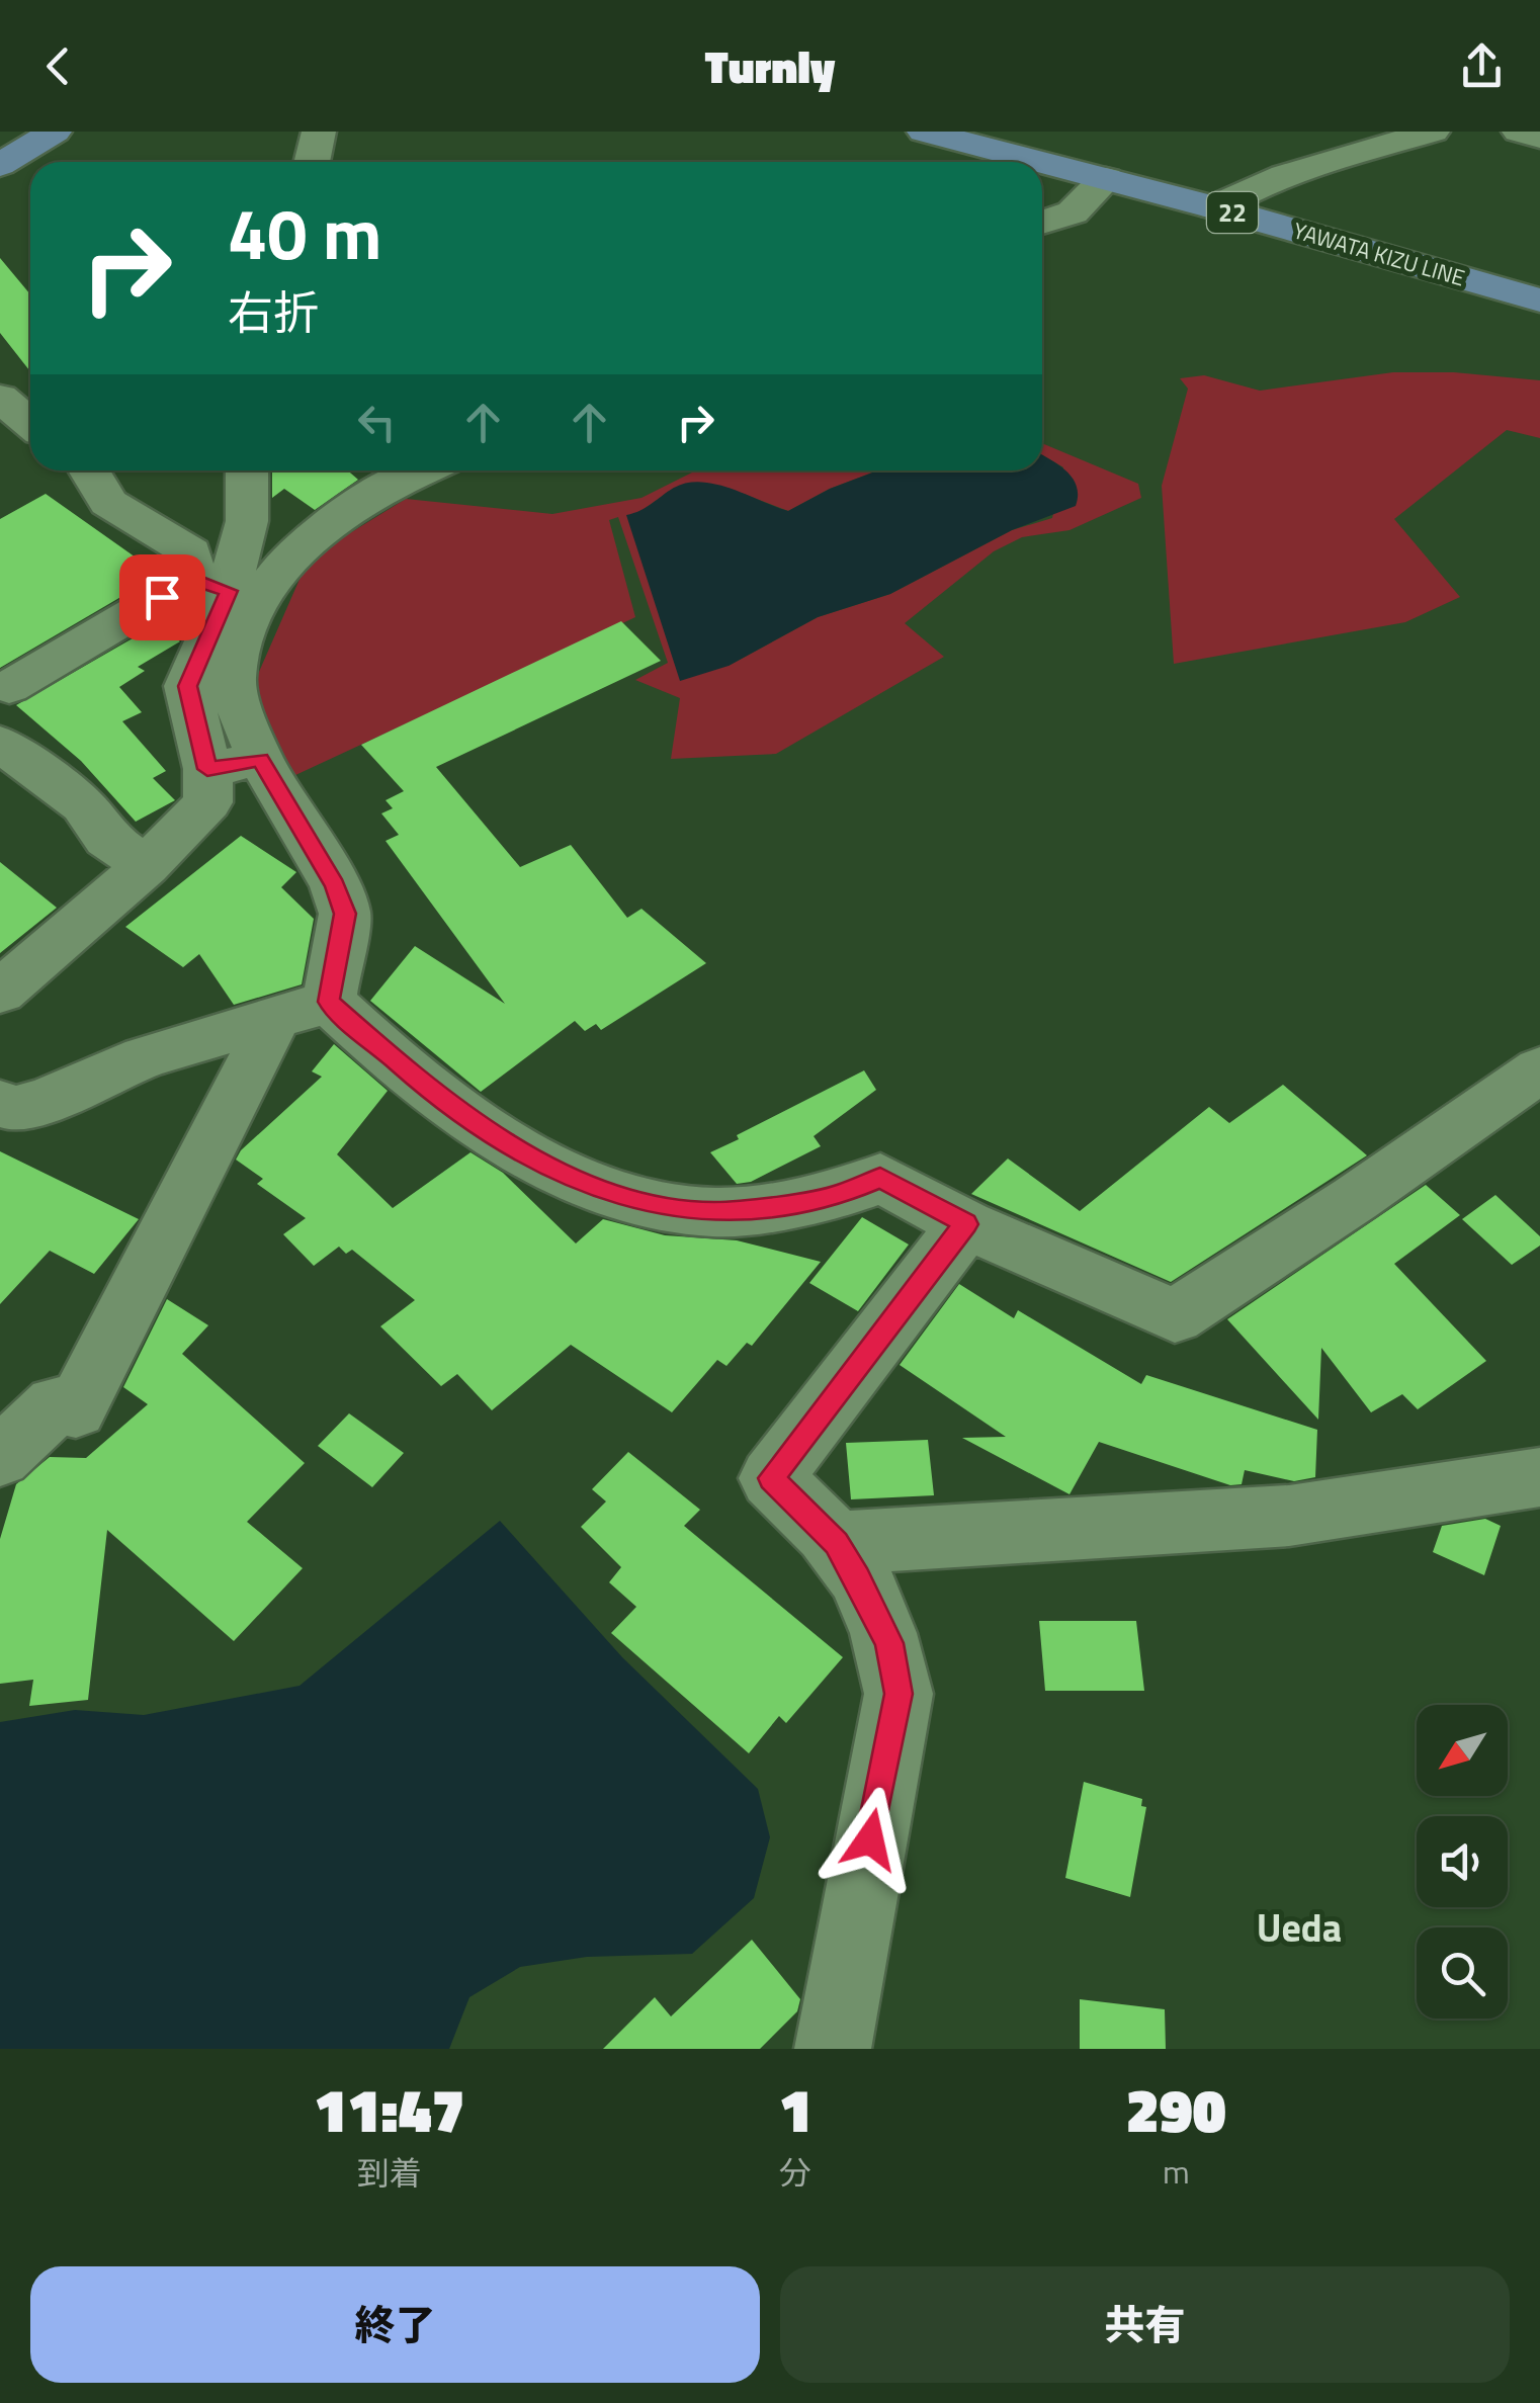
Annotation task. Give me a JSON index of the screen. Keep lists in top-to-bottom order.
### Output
{
  "streets": {
    "main road": ["22", "YAWATA KIZU LINE"]
  },
  "districts": ["Ueda"],
  "north": "bottom left",
  "page": {
    "header": "Turnly",
    "turn": ["40 m", "右折"],
    "eta": [
      "11:47",
      "到着",
      "1",
      "分",
      "290",
      "m"
    ],
    "buttons": ["終了", "共有"]
  }
}
